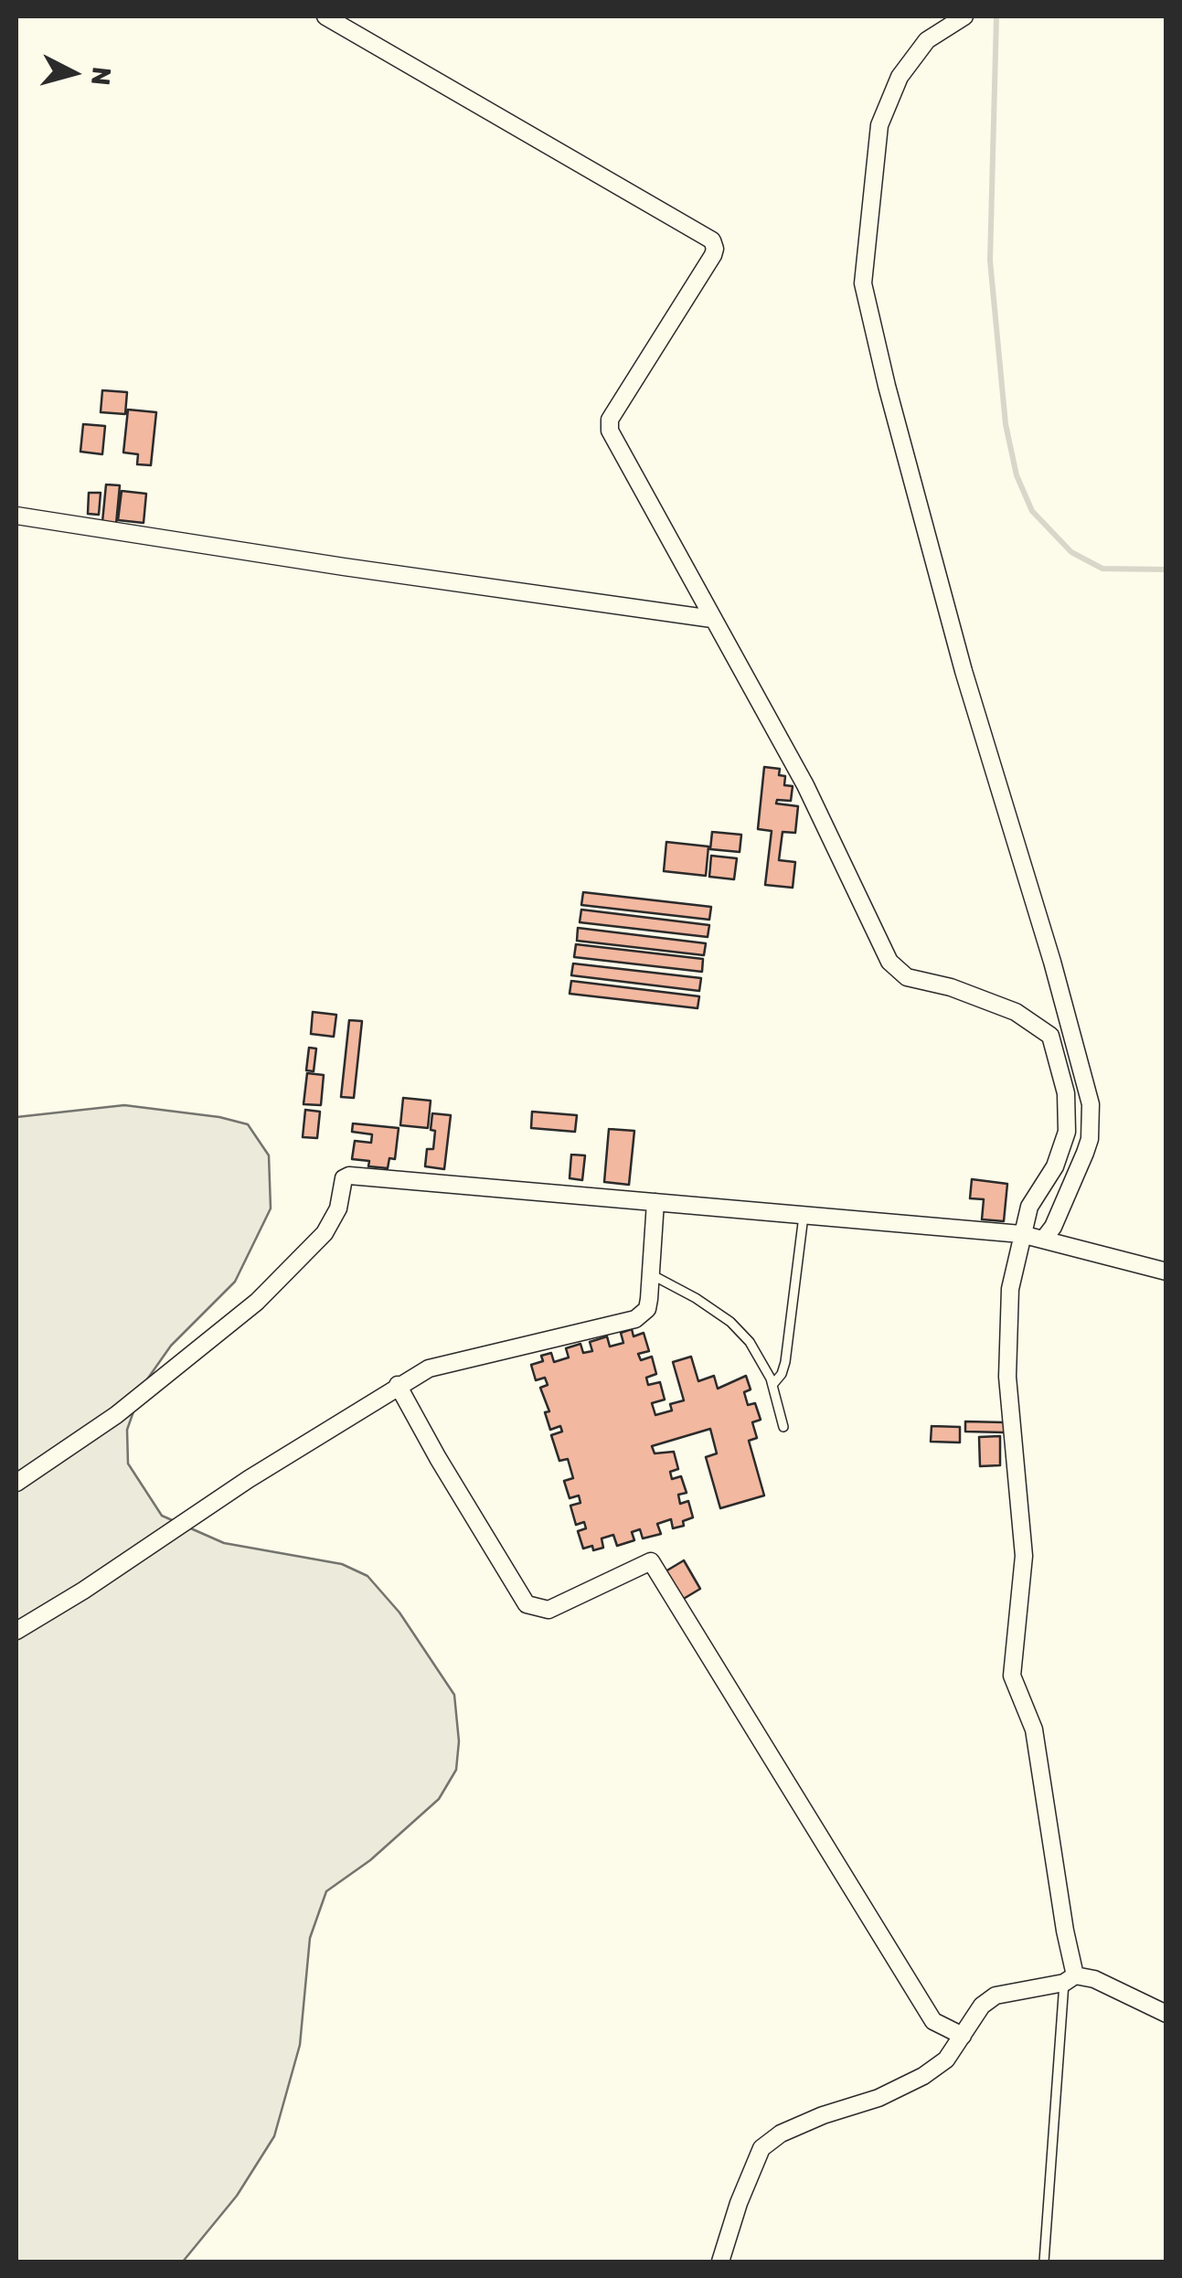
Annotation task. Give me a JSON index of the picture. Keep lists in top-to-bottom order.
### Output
{
  "north": "right"
}
